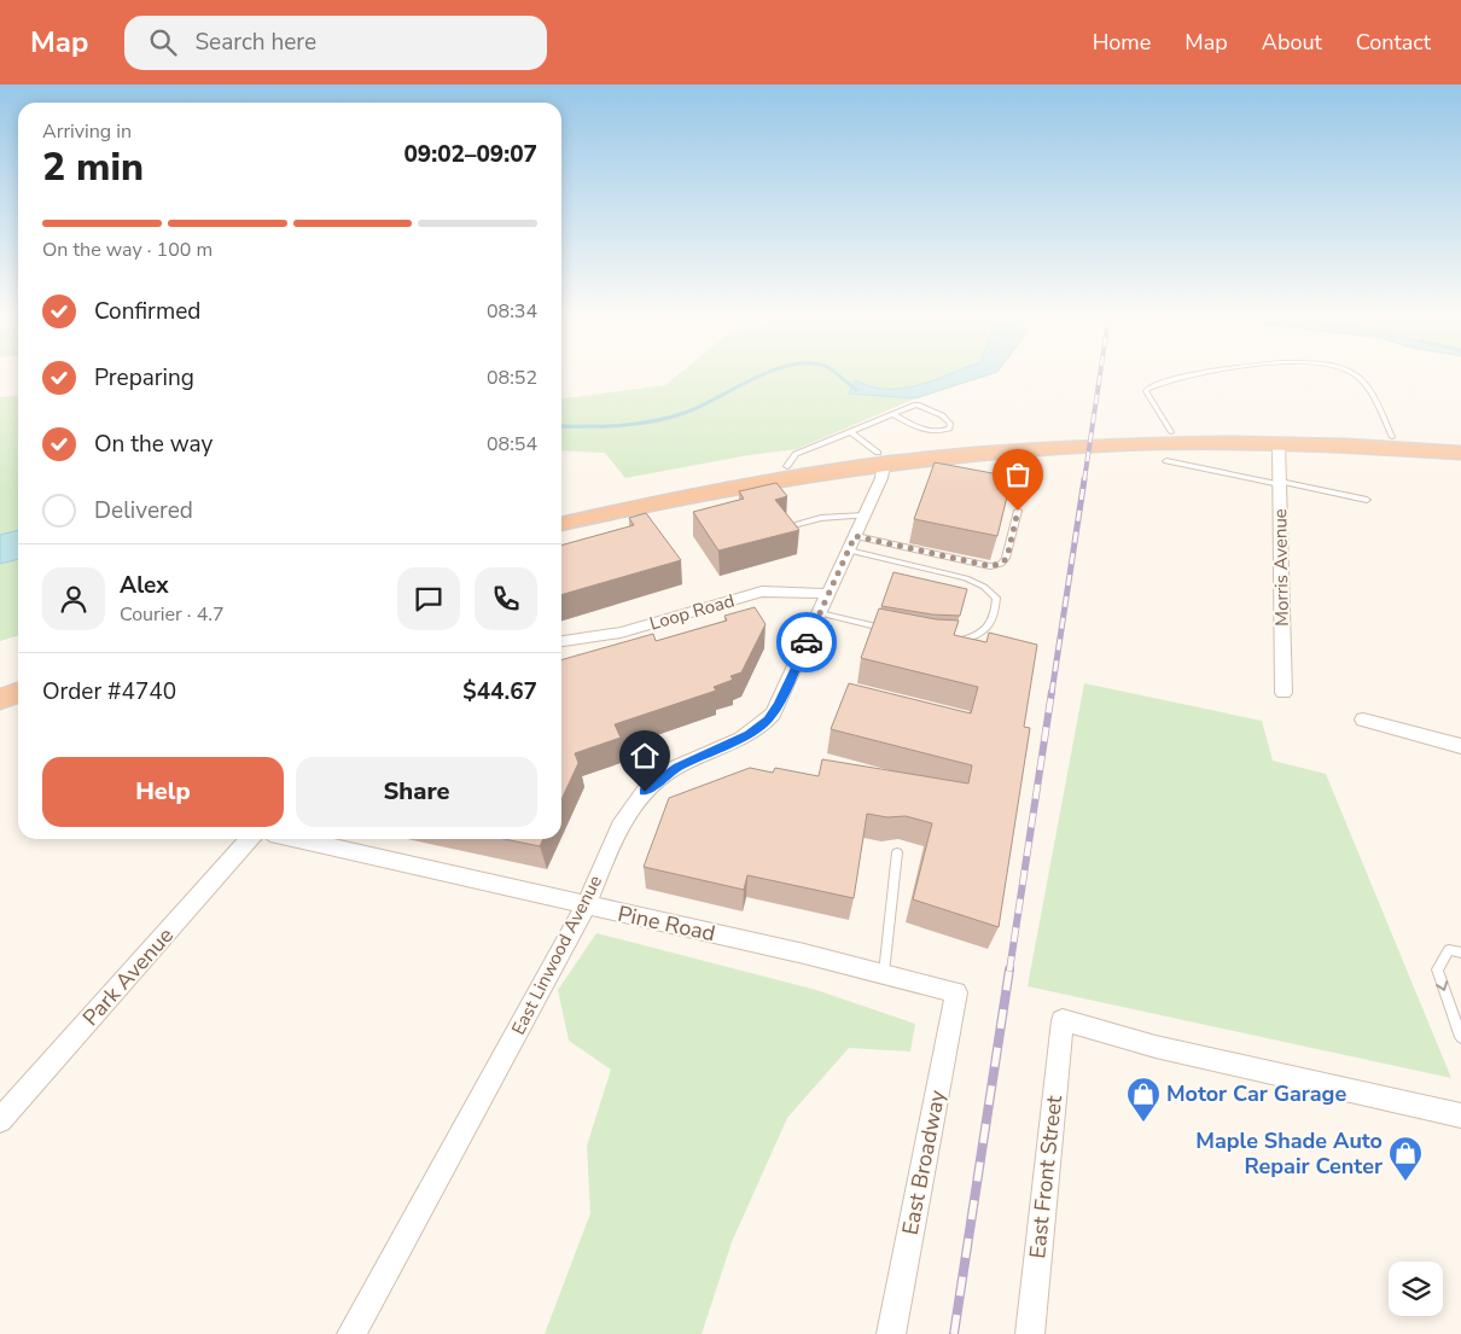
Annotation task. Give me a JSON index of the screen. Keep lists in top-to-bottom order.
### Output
{
  "streets": {
    "street": [
      "Morris Avenue",
      "Loop Road",
      "Pine Road",
      "East Linwood Avenue",
      "Park Avenue",
      "East Broadway",
      "East Front Street"
    ]
  },
  "crossings": [
    ["Loop Road", "East Linwood Avenue"],
    ["Pine Road", "East Linwood Avenue"],
    ["Pine Road", "East Broadway"]
  ],
  "places": {
    "shop": ["Motor Car Garage", "Maple Shade Auto Repair Center"]
  },
  "page": {
    "header": "Map",
    "search": "Search here",
    "nav": [
      "Home",
      "Map",
      "About",
      "Contact"
    ],
    "heading": ["2 min", "Arriving in", "09:02–09:07"],
    "panel": [
      "Alex",
      "Courier · 4.7",
      "Order #4740",
      "$44.67"
    ],
    "bar": "On the way · 100 m",
    "list": [
      ["Confirmed", "08:34"],
      ["Preparing", "08:52"],
      ["On the way", "08:54"],
      "Delivered"
    ],
    "buttons": ["Help", "Share"]
  }
}
